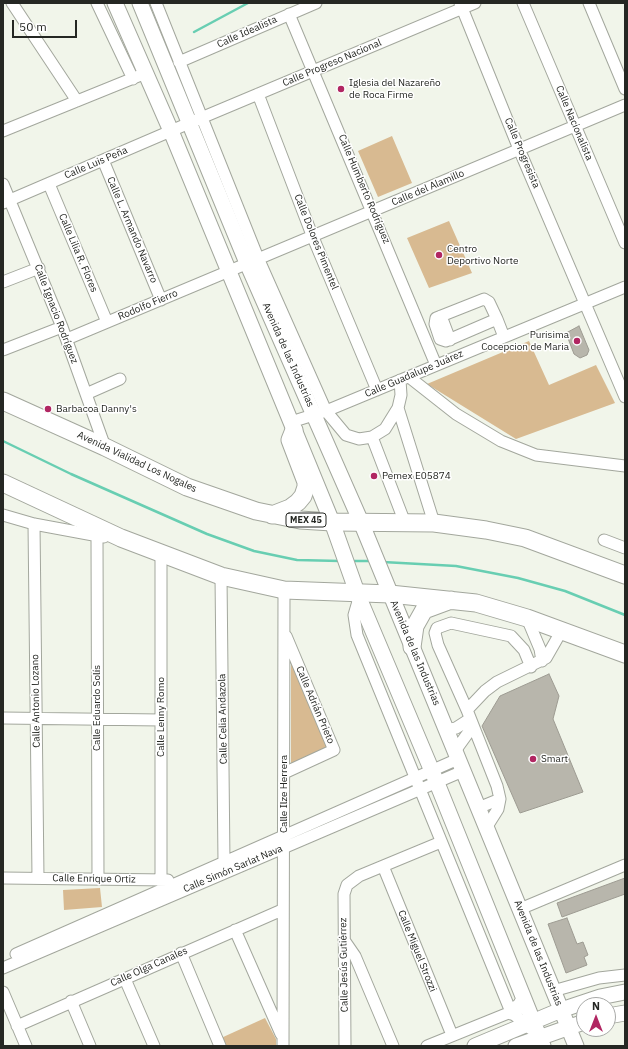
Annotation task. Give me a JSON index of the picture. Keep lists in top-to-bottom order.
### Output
{
  "streets": {
    "highway": ["Avenida Vialidad Los Nogales", "MEX 45"],
    "main road": ["Avenida de las Industrias"],
    "street": [
      "Calle Idealista",
      "Calle Progreso Nacional",
      "Calle Nacionalista",
      "Calle Progresista",
      "Calle Luis Peña",
      "Calle del Alamillo",
      "Calle Humberto Rodríguez",
      "Calle L. Armando Navarro",
      "Calle Dolores Pimentel",
      "Calle Lilia R. Flores",
      "Rodolfo Fierro",
      "Calle Ignacio Rodríguez",
      "Calle Guadalupe Juárez",
      "Calle Antonio Lozano",
      "Calle Adrián Prieto",
      "Calle Eduardo Solís",
      "Calle Lenny Romo",
      "Calle Celia Andazola",
      "Calle Ilze Herrera",
      "Calle Simón Sarlat Nava",
      "Calle Enrique Ortiz",
      "Calle Miguel Strozzi",
      "Calle Jesús Gutiérrez",
      "Calle Olga Canales"
    ]
  },
  "crossings": [
    ["Calle Idealista", "Calle Humberto Rodríguez"],
    ["Calle Idealista", "Avenida de las Industrias"],
    ["Calle Progreso Nacional", "Calle Progresista"],
    ["Calle Progreso Nacional", "Calle Luis Peña"],
    ["Calle Progreso Nacional", "Calle Humberto Rodríguez"],
    ["Calle Progreso Nacional", "Calle Dolores Pimentel"],
    ["Calle Progreso Nacional", "Avenida de las Industrias"],
    ["Calle Nacionalista", "Calle del Alamillo"],
    ["Calle Progresista", "Calle del Alamillo"],
    ["Calle Progresista", "Calle Guadalupe Juárez"],
    ["Calle Luis Peña", "Calle L. Armando Navarro"],
    ["Calle Luis Peña", "Calle Lilia R. Flores"],
    ["Calle Luis Peña", "Calle Ignacio Rodríguez"],
    ["Calle Luis Peña", "Avenida de las Industrias"],
    ["Calle del Alamillo", "Calle Humberto Rodríguez"],
    ["Calle del Alamillo", "Calle Dolores Pimentel"],
    ["Calle del Alamillo", "Avenida de las Industrias"],
    ["Calle Humberto Rodríguez", "Calle Guadalupe Juárez"],
    ["Calle L. Armando Navarro", "Rodolfo Fierro"],
    ["Calle Dolores Pimentel", "Calle Guadalupe Juárez"],
    ["Calle Lilia R. Flores", "Rodolfo Fierro"],
    ["Rodolfo Fierro", "Calle Ignacio Rodríguez"],
    ["Calle Ignacio Rodríguez", "Avenida Vialidad Los Nogales"],
    ["Avenida de las Industrias", "Calle Guadalupe Juárez"],
    ["Avenida de las Industrias", "Avenida Vialidad Los Nogales"],
    ["Avenida de las Industrias", "Calle Simón Sarlat Nava"],
    ["Calle Antonio Lozano", "Calle Enrique Ortiz"],
    ["Calle Adrián Prieto", "Calle Ilze Herrera"],
    ["Calle Eduardo Solís", "Calle Enrique Ortiz"],
    ["Calle Lenny Romo", "Calle Enrique Ortiz"],
    ["Calle Celia Andazola", "Calle Simón Sarlat Nava"],
    ["Calle Ilze Herrera", "Calle Simón Sarlat Nava"],
    ["Calle Ilze Herrera", "Calle Olga Canales"],
    ["Calle Simón Sarlat Nava", "Calle Enrique Ortiz"],
    ["Calle Miguel Strozzi", "Calle Jesús Gutiérrez"]
  ],
  "places": [
    "Iglesia del Nazareño de Roca Firme",
    "Centro Deportivo Norte",
    "Purisima Cocepcion de Maria",
    "Barbacoa Danny's",
    "Pemex E05874",
    "Smart"
  ],
  "scale_bar": "50 m",
  "north": "top"
}
